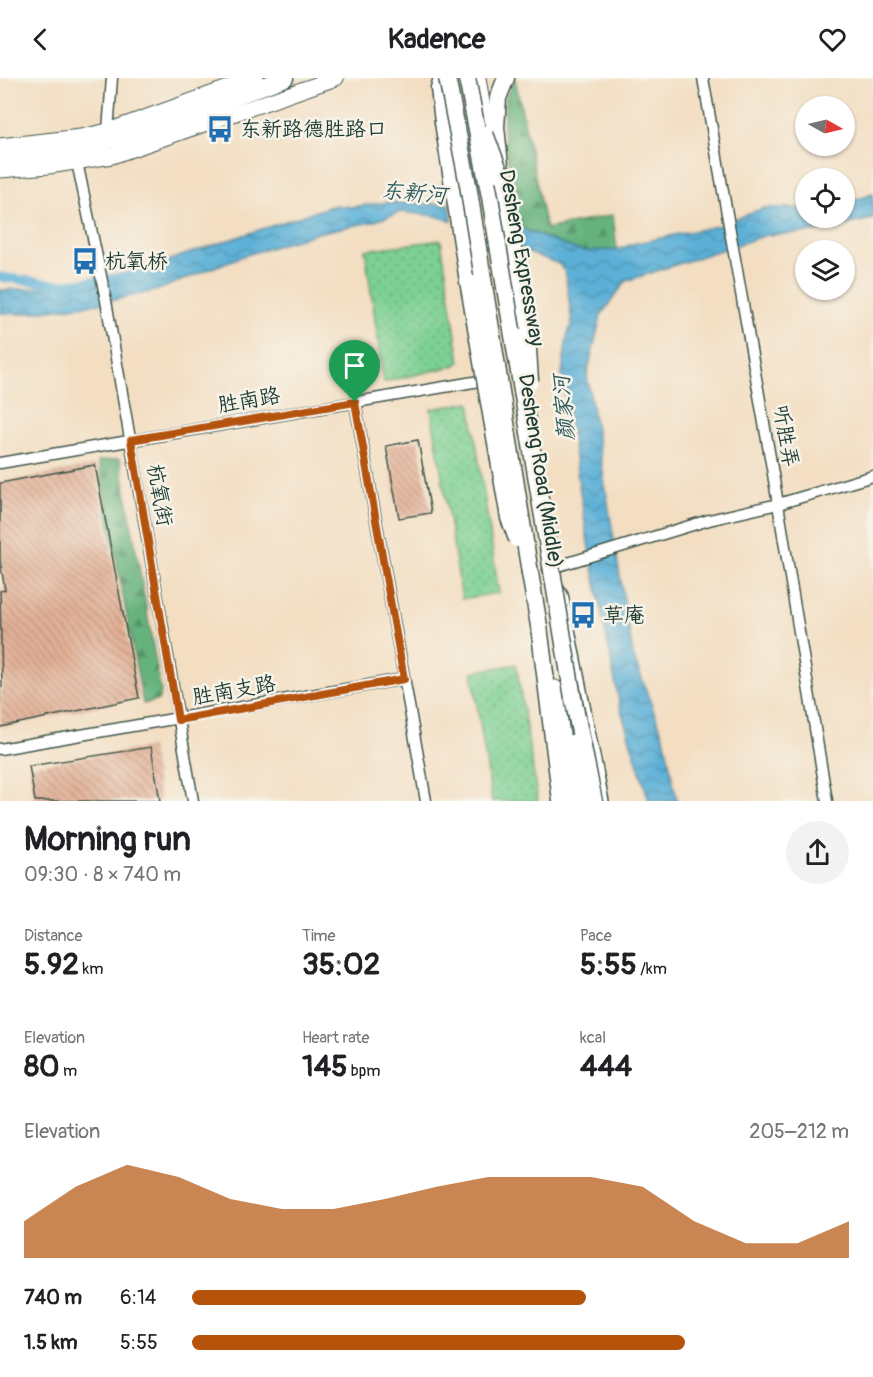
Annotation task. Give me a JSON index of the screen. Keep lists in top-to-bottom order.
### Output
{
  "streets": {
    "highway": ["Desheng Expressway"],
    "main road": ["Desheng Road (Middle)"],
    "street": [
      "胜南路",
      "听胜弄",
      "杭氧街",
      "胜南支路"
    ]
  },
  "crossings": [
    ["胜南路", "Desheng Road (Middle)"],
    ["胜南路", "杭氧街"],
    ["杭氧街", "胜南支路"]
  ],
  "water": ["东新河", "颜家河"],
  "places": {
    "bus stop": ["东新路德胜路口", "杭氧桥", "草庵"]
  },
  "north": "right",
  "page": {
    "header": "Kadence",
    "heading": ["Morning run", "09:30 · 8 × 740 m"],
    "stats": [
      ["Distance", "5.92 km"],
      ["Time", "35:02"],
      ["Pace", "5:55 /km"],
      ["Elevation", "80 m"],
      ["Heart rate", "145 bpm"],
      ["kcal", "444"]
    ],
    "chart": ["Elevation", "205–212 m"],
    "list": [
      {
        "name": "740 m",
        "note": "6:14"
      },
      {
        "name": "1.5 km",
        "note": "5:55"
      }
    ]
  }
}
